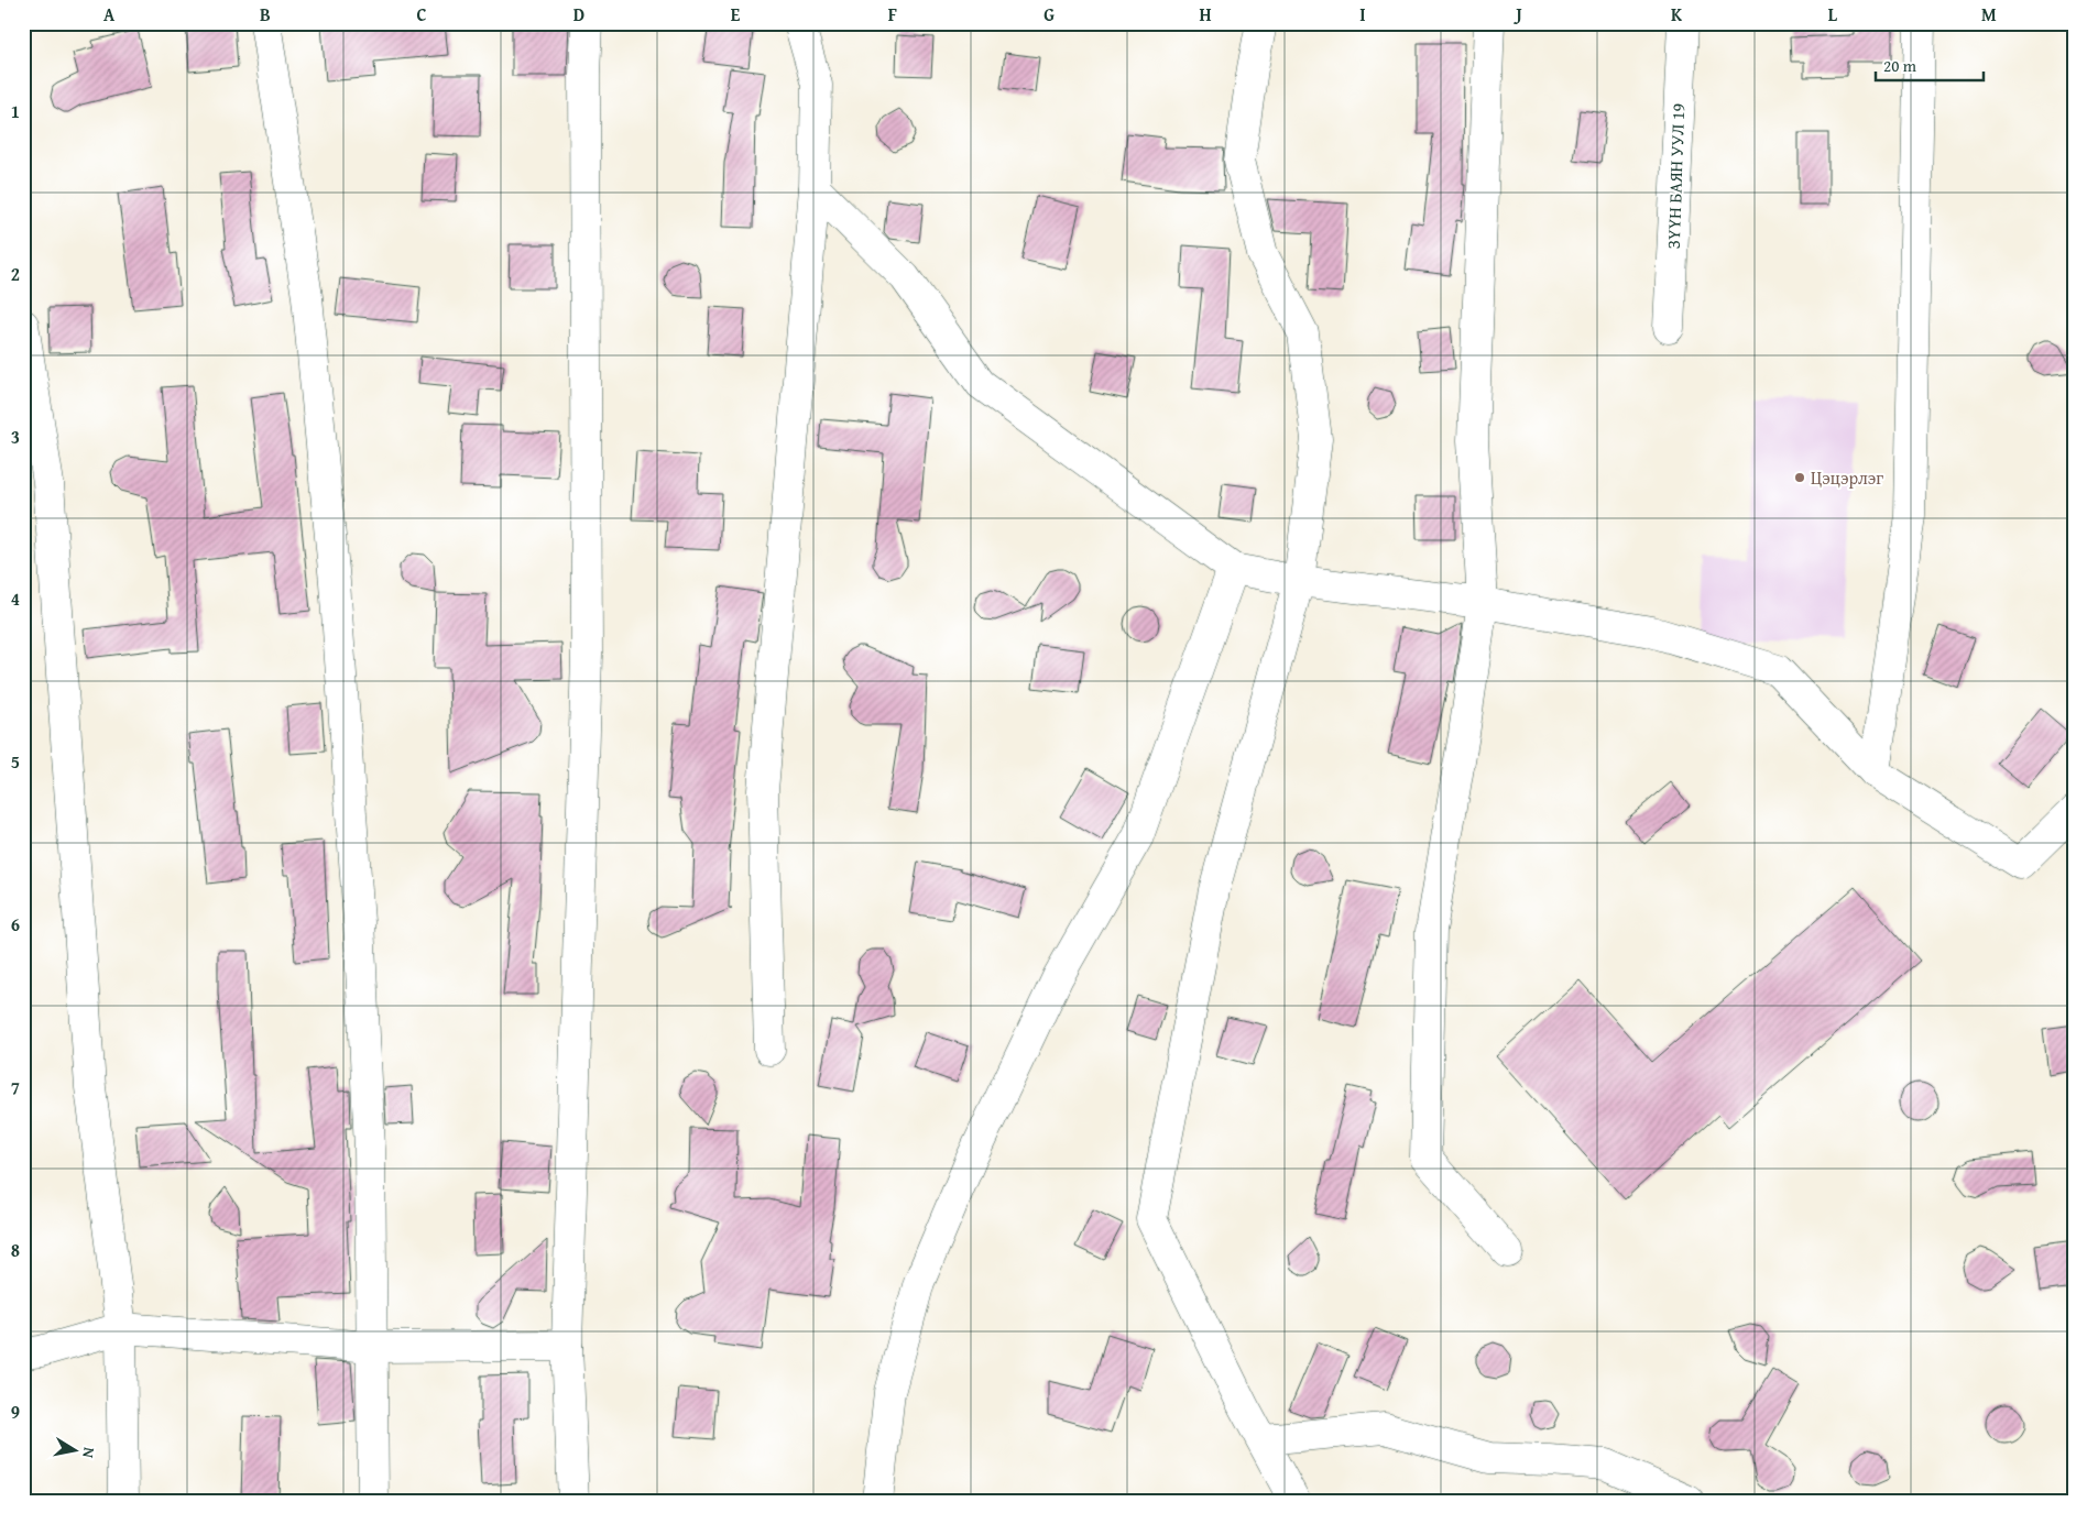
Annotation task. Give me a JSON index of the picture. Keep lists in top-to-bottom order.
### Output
{
  "streets": {
    "street": ["ЗҮҮН БАЯН УУЛ 19"]
  },
  "places": ["Цэцэрлэг"],
  "scale_bar": "20 m",
  "north": "right",
  "grid": {
    "columns": [
      "A",
      "B",
      "C",
      "D",
      "E",
      "F",
      "G",
      "H",
      "I",
      "J",
      "K",
      "L",
      "M"
    ],
    "rows": [
      "1",
      "2",
      "3",
      "4",
      "5",
      "6",
      "7",
      "8",
      "9"
    ]
  }
}
